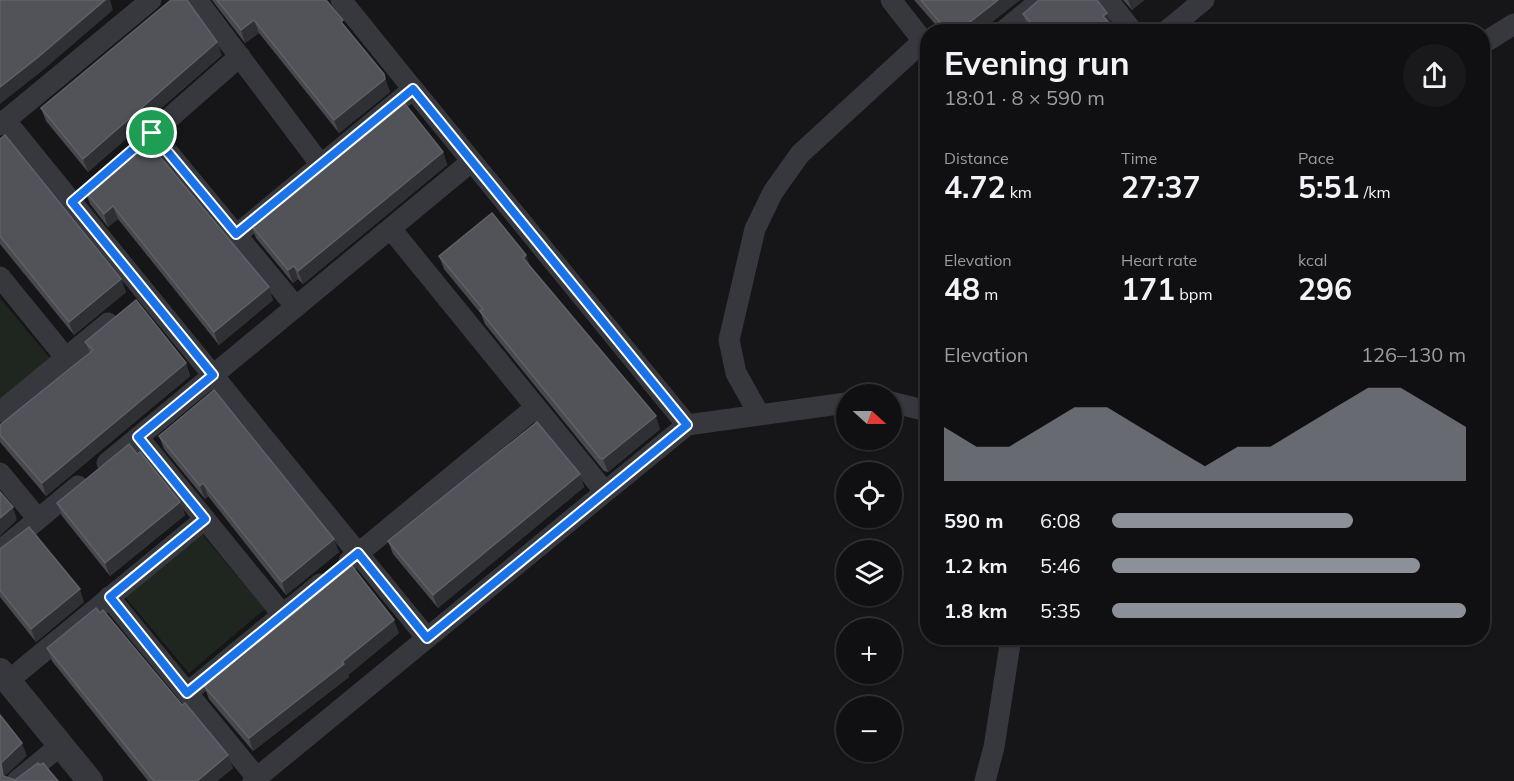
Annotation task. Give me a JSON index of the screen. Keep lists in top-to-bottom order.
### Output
{
  "north": "right",
  "page": {
    "heading": ["Evening run", "18:01 · 8 × 590 m"],
    "stats": [
      ["Distance", "4.72 km"],
      ["Time", "27:37"],
      ["Pace", "5:51 /km"],
      ["Elevation", "48 m"],
      ["Heart rate", "171 bpm"],
      ["kcal", "296"]
    ],
    "chart": ["Elevation", "126–130 m"],
    "map_buttons": ["+", "−"],
    "list": [
      {
        "name": "590 m",
        "note": "6:08"
      },
      {
        "name": "1.2 km",
        "note": "5:46"
      },
      {
        "name": "1.8 km",
        "note": "5:35"
      }
    ]
  }
}
